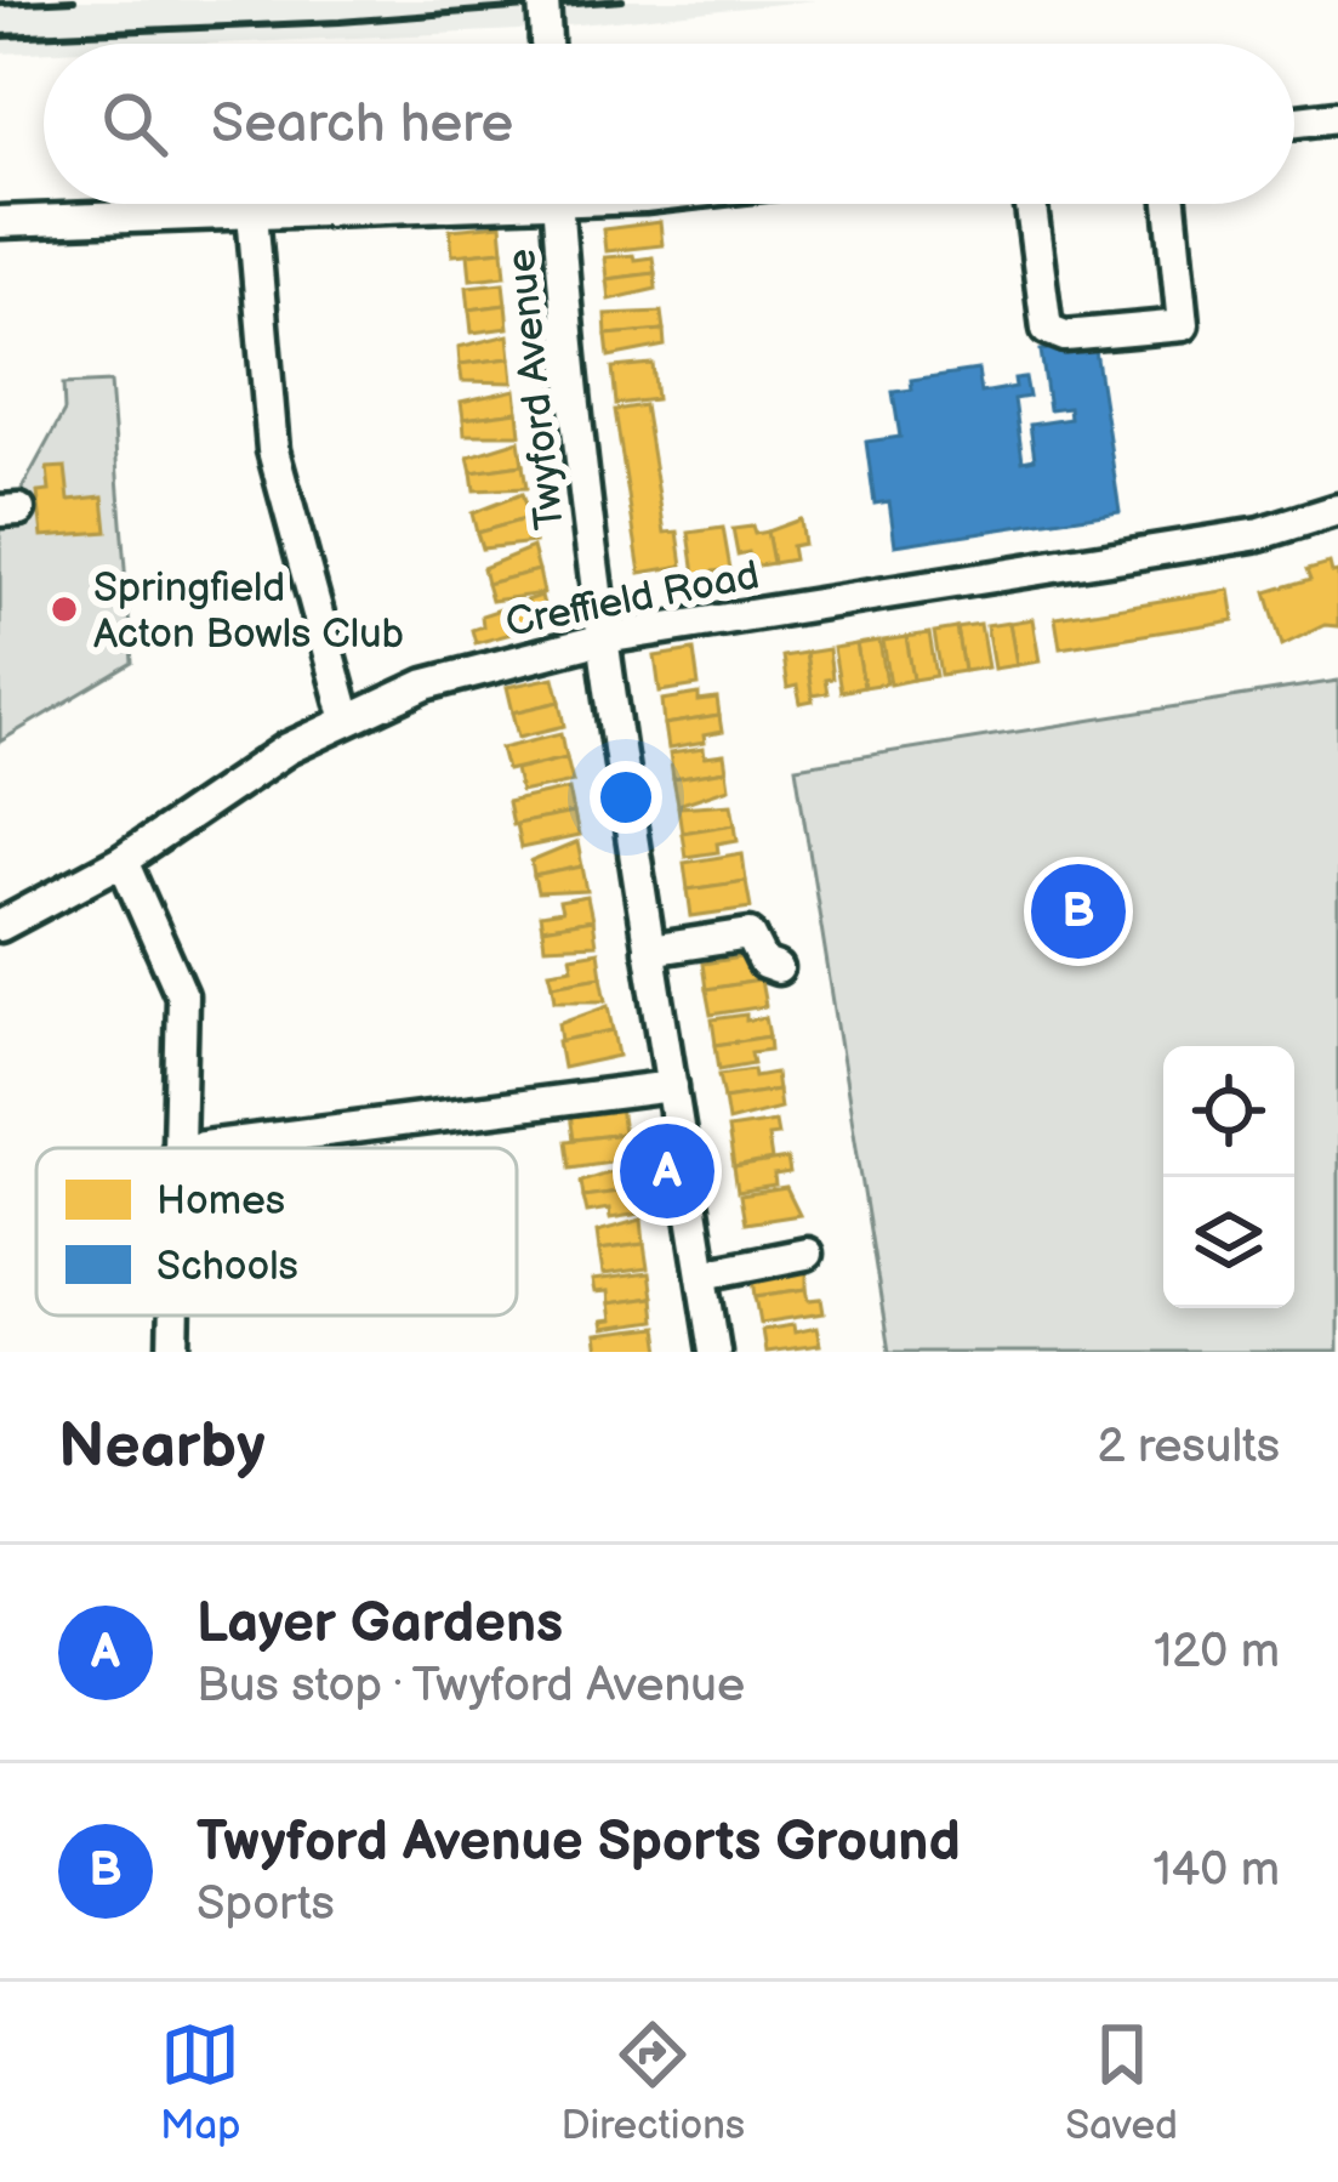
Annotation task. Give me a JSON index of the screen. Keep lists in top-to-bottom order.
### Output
{
  "streets": {
    "street": ["Twyford Avenue", "Creffield Road"]
  },
  "crossings": [
    ["Twyford Avenue", "Creffield Road"]
  ],
  "places": ["Springfield Acton Bowls Club"],
  "legend": ["Homes", "Schools"],
  "page": {
    "search": "Search here",
    "pins": ["B", "A"],
    "heading": ["Nearby", "2 results"],
    "list": [
      {
        "mark": "A",
        "name": "Layer Gardens",
        "note": "Bus stop · Twyford Avenue",
        "value": "120 m"
      },
      {
        "mark": "B",
        "name": "Twyford Avenue Sports Ground",
        "note": "Sports",
        "value": "140 m"
      }
    ],
    "nav": ["Map", "Directions", "Saved"]
  }
}
